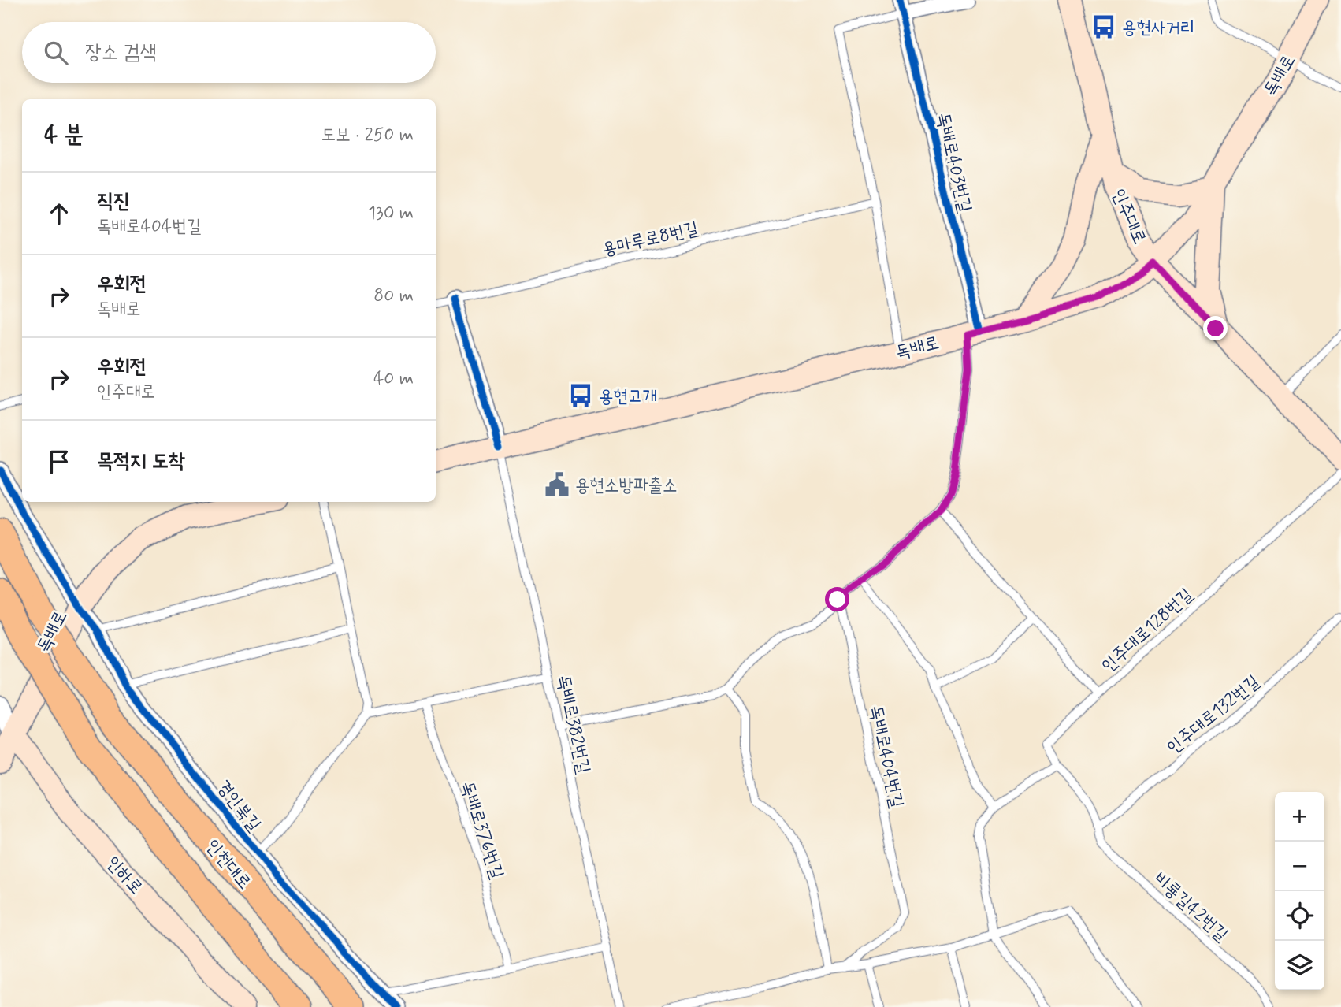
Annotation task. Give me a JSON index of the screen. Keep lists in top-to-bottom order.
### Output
{
  "streets": {
    "highway": ["인천대로"],
    "main road": ["독배로", "인주대로", "인하로"],
    "street": ["독배로403번길", "경인북길"],
    "lane": [
      "용마루로8번길",
      "인주대로128번길",
      "인주대로132번길",
      "독배로382번길",
      "독배로404번길",
      "독배로376번길",
      "비룡길42번길"
    ]
  },
  "crossings": [
    ["독배로", "독배로403번길"],
    ["독배로", "인주대로"],
    ["독배로", "독배로382번길"],
    ["독배로", "경인북길"],
    ["독배로", "인하로"],
    ["인주대로128번길", "비룡길42번길"],
    ["인주대로132번길", "비룡길42번길"]
  ],
  "places": {
    "bus stop": ["용현사거리", "용현고개"],
    "public building": ["용현소방파출소"]
  },
  "page": {
    "search": "장소 검색",
    "heading": ["4 분", "도보 · 250 m"],
    "list": [
      ["직진", "독배로404번길", "130 m"],
      ["우회전", "독배로", "80 m"],
      ["우회전", "인주대로", "40 m"],
      "목적지 도착"
    ],
    "map_buttons": ["+", "−"]
  }
}
